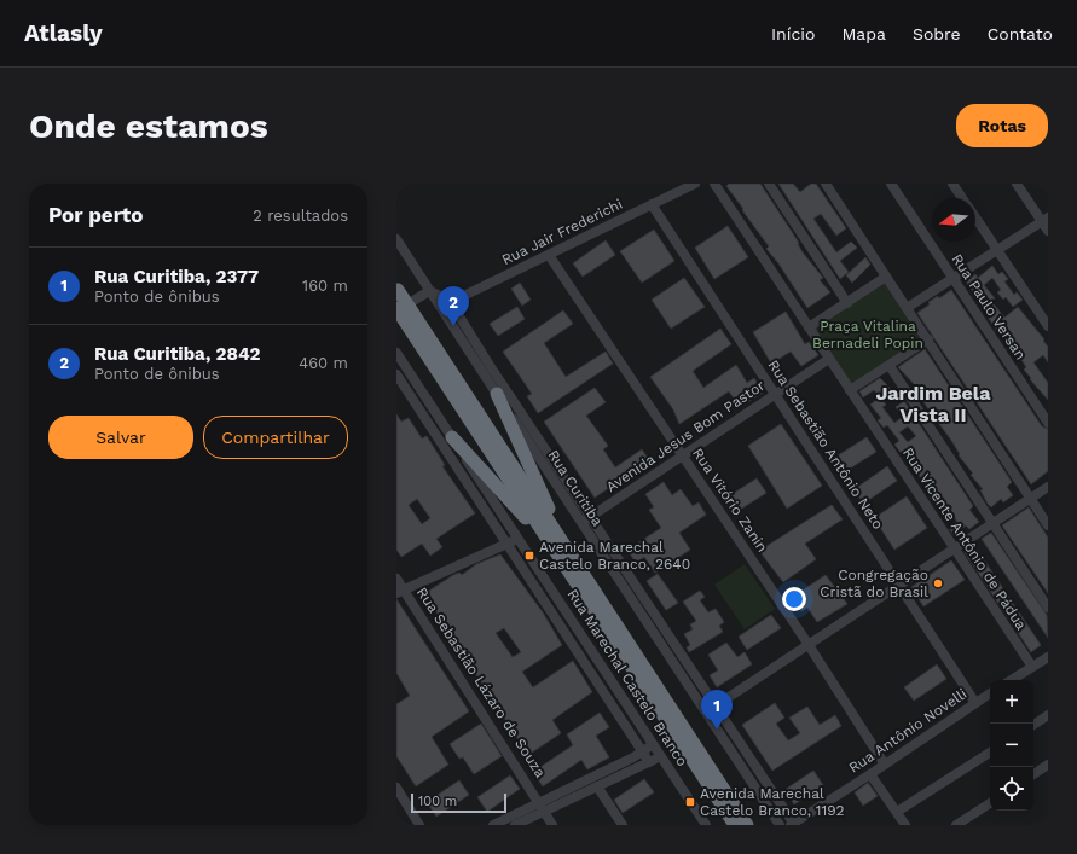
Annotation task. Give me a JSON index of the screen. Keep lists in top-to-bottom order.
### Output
{
  "streets": {
    "street": [
      "Rua Jair Frederichi",
      "Rua Paulo Versan",
      "Avenida Jesus Bom Pastor",
      "Rua Sebastião Antônio Neto",
      "Rua Curitiba",
      "Rua Vitório Zanin",
      "Rua Vicente Antônio de Pádua",
      "Rua Marechal Castelo Branco",
      "Rua Sebastião Lázaro de Souza",
      "Rua Antônio Novelli"
    ]
  },
  "crossings": [
    ["Rua Jair Frederichi", "Rua Sebastião Antônio Neto"],
    ["Rua Jair Frederichi", "Rua Curitiba"],
    ["Rua Jair Frederichi", "Rua Vitório Zanin"],
    ["Avenida Jesus Bom Pastor", "Rua Sebastião Antônio Neto"],
    ["Avenida Jesus Bom Pastor", "Rua Curitiba"],
    ["Avenida Jesus Bom Pastor", "Rua Vitório Zanin"],
    ["Avenida Jesus Bom Pastor", "Rua Vicente Antônio de Pádua"],
    ["Rua Sebastião Antônio Neto", "Rua Antônio Novelli"],
    ["Rua Curitiba", "Rua Antônio Novelli"],
    ["Rua Vitório Zanin", "Rua Antônio Novelli"]
  ],
  "districts": ["Jardim Bela Vista II"],
  "parks": ["Praça Vitalina Bernadeli Popin"],
  "places": {
    "transit": ["Avenida Marechal Castelo Branco, 2640", "Avenida Marechal Castelo Branco, 1192"],
    "other": ["Congregação Cristã do Brasil"]
  },
  "scale_bar": "100 m",
  "north": "left",
  "page": {
    "header": "Atlasly",
    "nav": [
      "Início",
      "Mapa",
      "Sobre",
      "Contato"
    ],
    "buttons": [
      "Rotas",
      ["Salvar", "Compartilhar"]
    ],
    "title": "Onde estamos",
    "heading": ["Por perto", "2 resultados"],
    "list": [
      {
        "mark": "1",
        "name": "Rua Curitiba, 2377",
        "note": "Ponto de ônibus",
        "value": "160 m"
      },
      {
        "mark": "2",
        "name": "Rua Curitiba, 2842",
        "note": "Ponto de ônibus",
        "value": "460 m"
      }
    ],
    "pins": ["2", "1"],
    "map_buttons": ["+", "−"],
    "scale": "100 m"
  }
}
